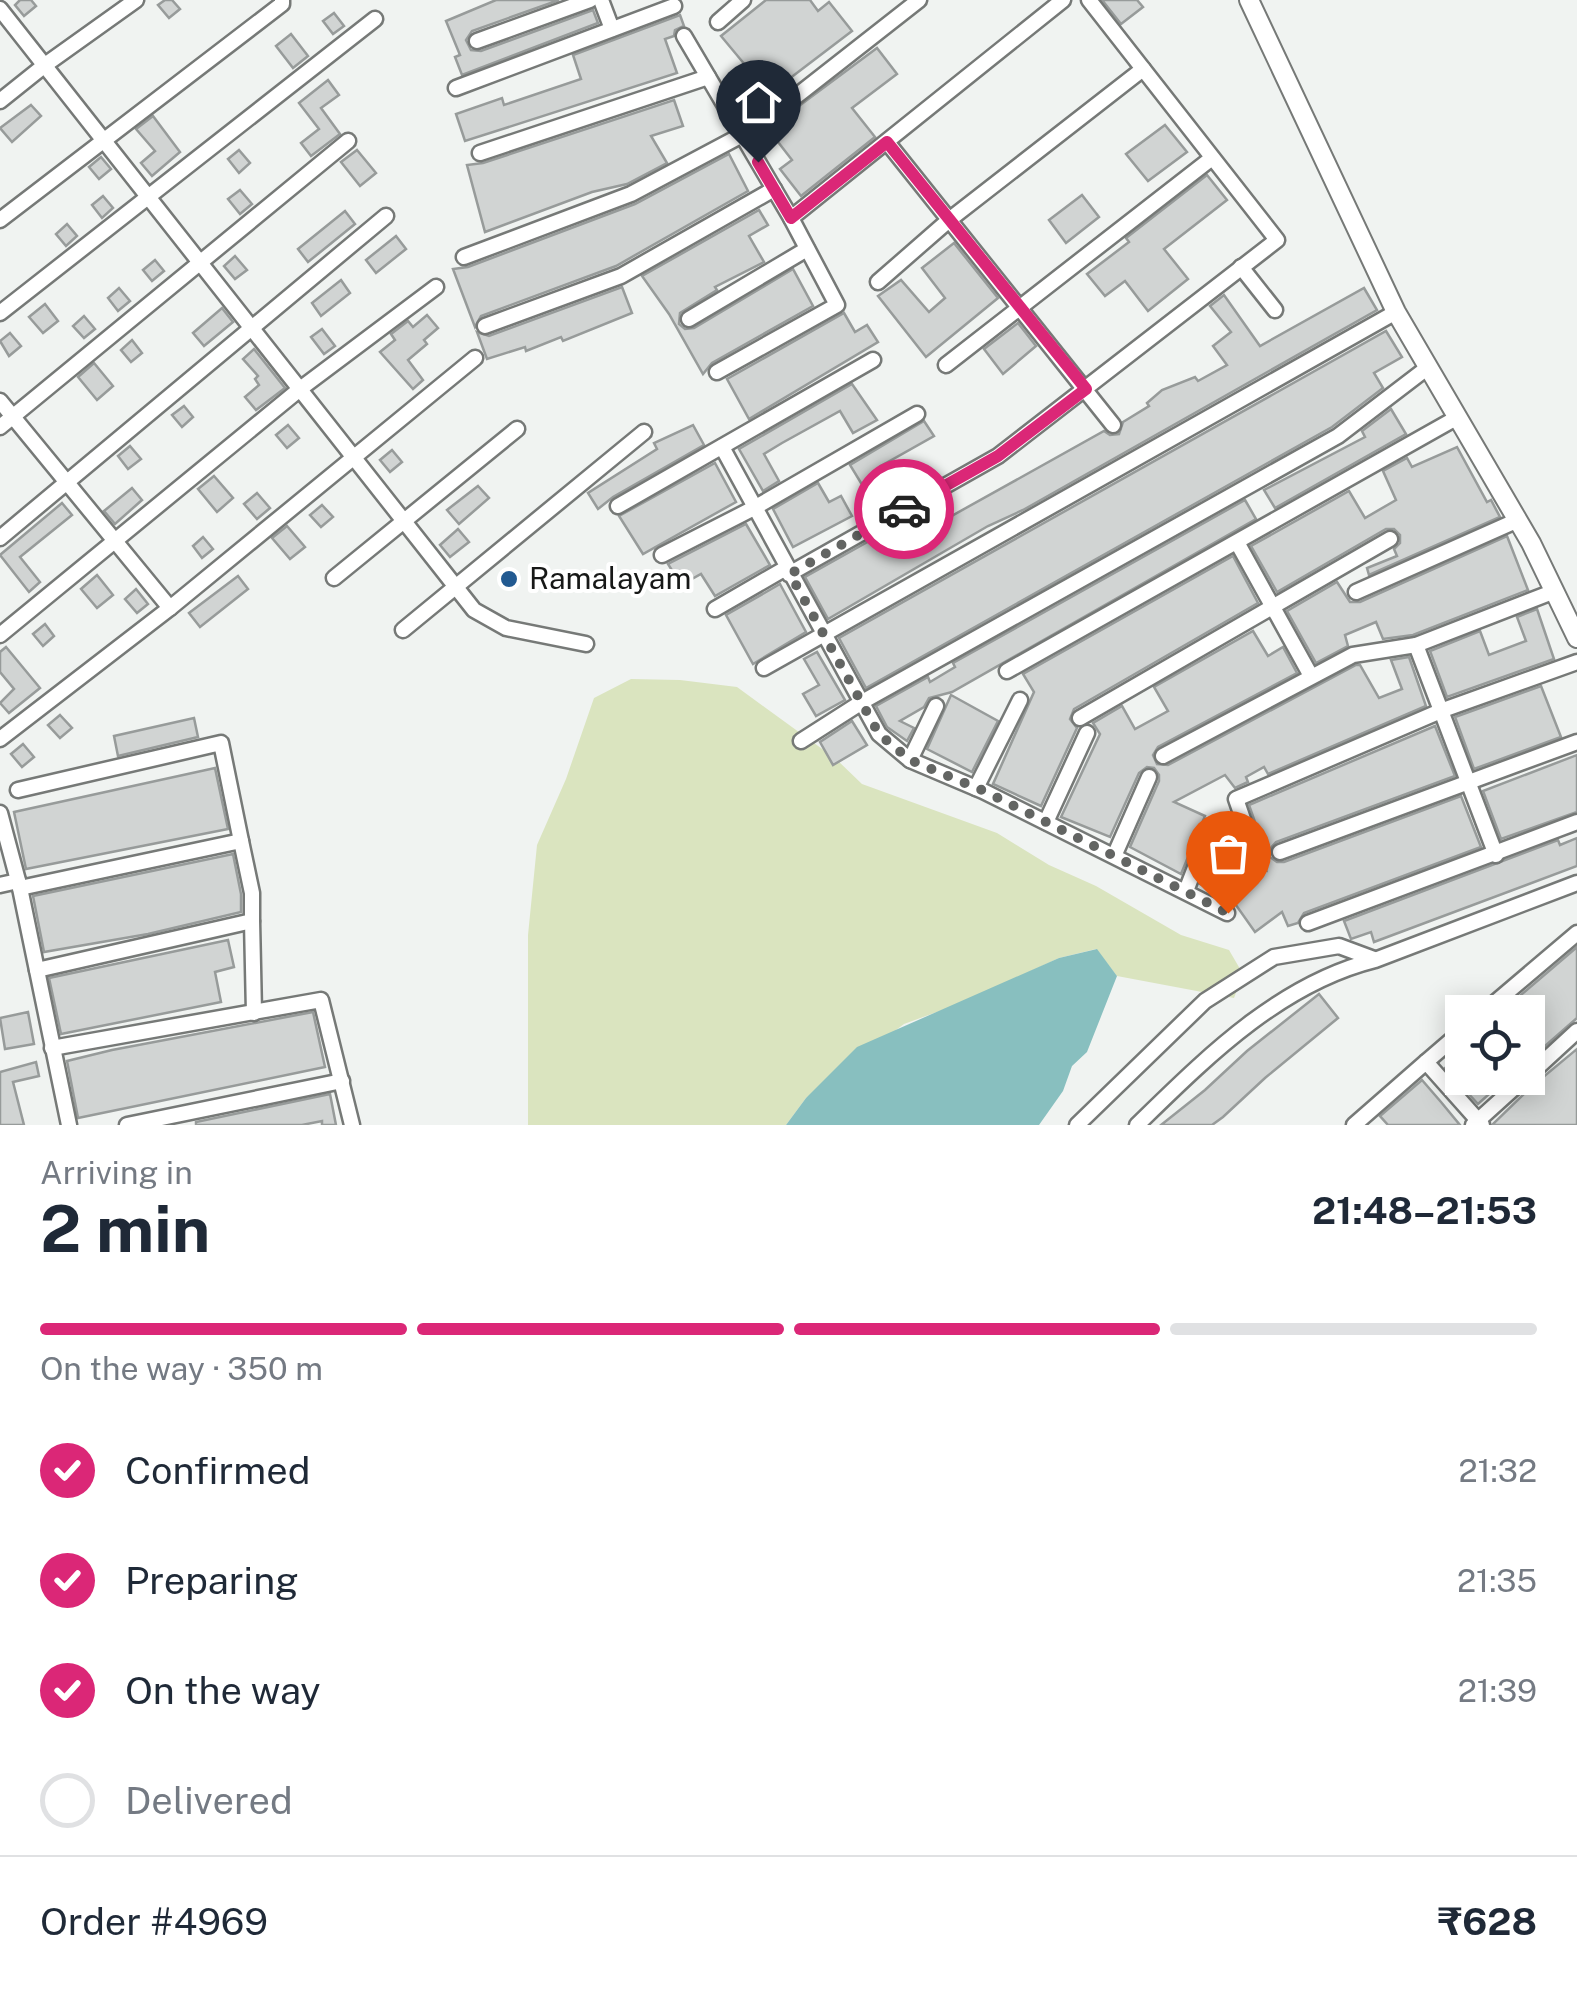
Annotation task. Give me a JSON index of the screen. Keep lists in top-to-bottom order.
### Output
{
  "places": ["Ramalayam"],
  "page": {
    "heading": ["2 min", "Arriving in", "21:48–21:53"],
    "panel": ["Order #4969", "₹628"],
    "bar": "On the way · 350 m",
    "list": [
      ["Confirmed", "21:32"],
      ["Preparing", "21:35"],
      ["On the way", "21:39"],
      "Delivered"
    ]
  }
}
